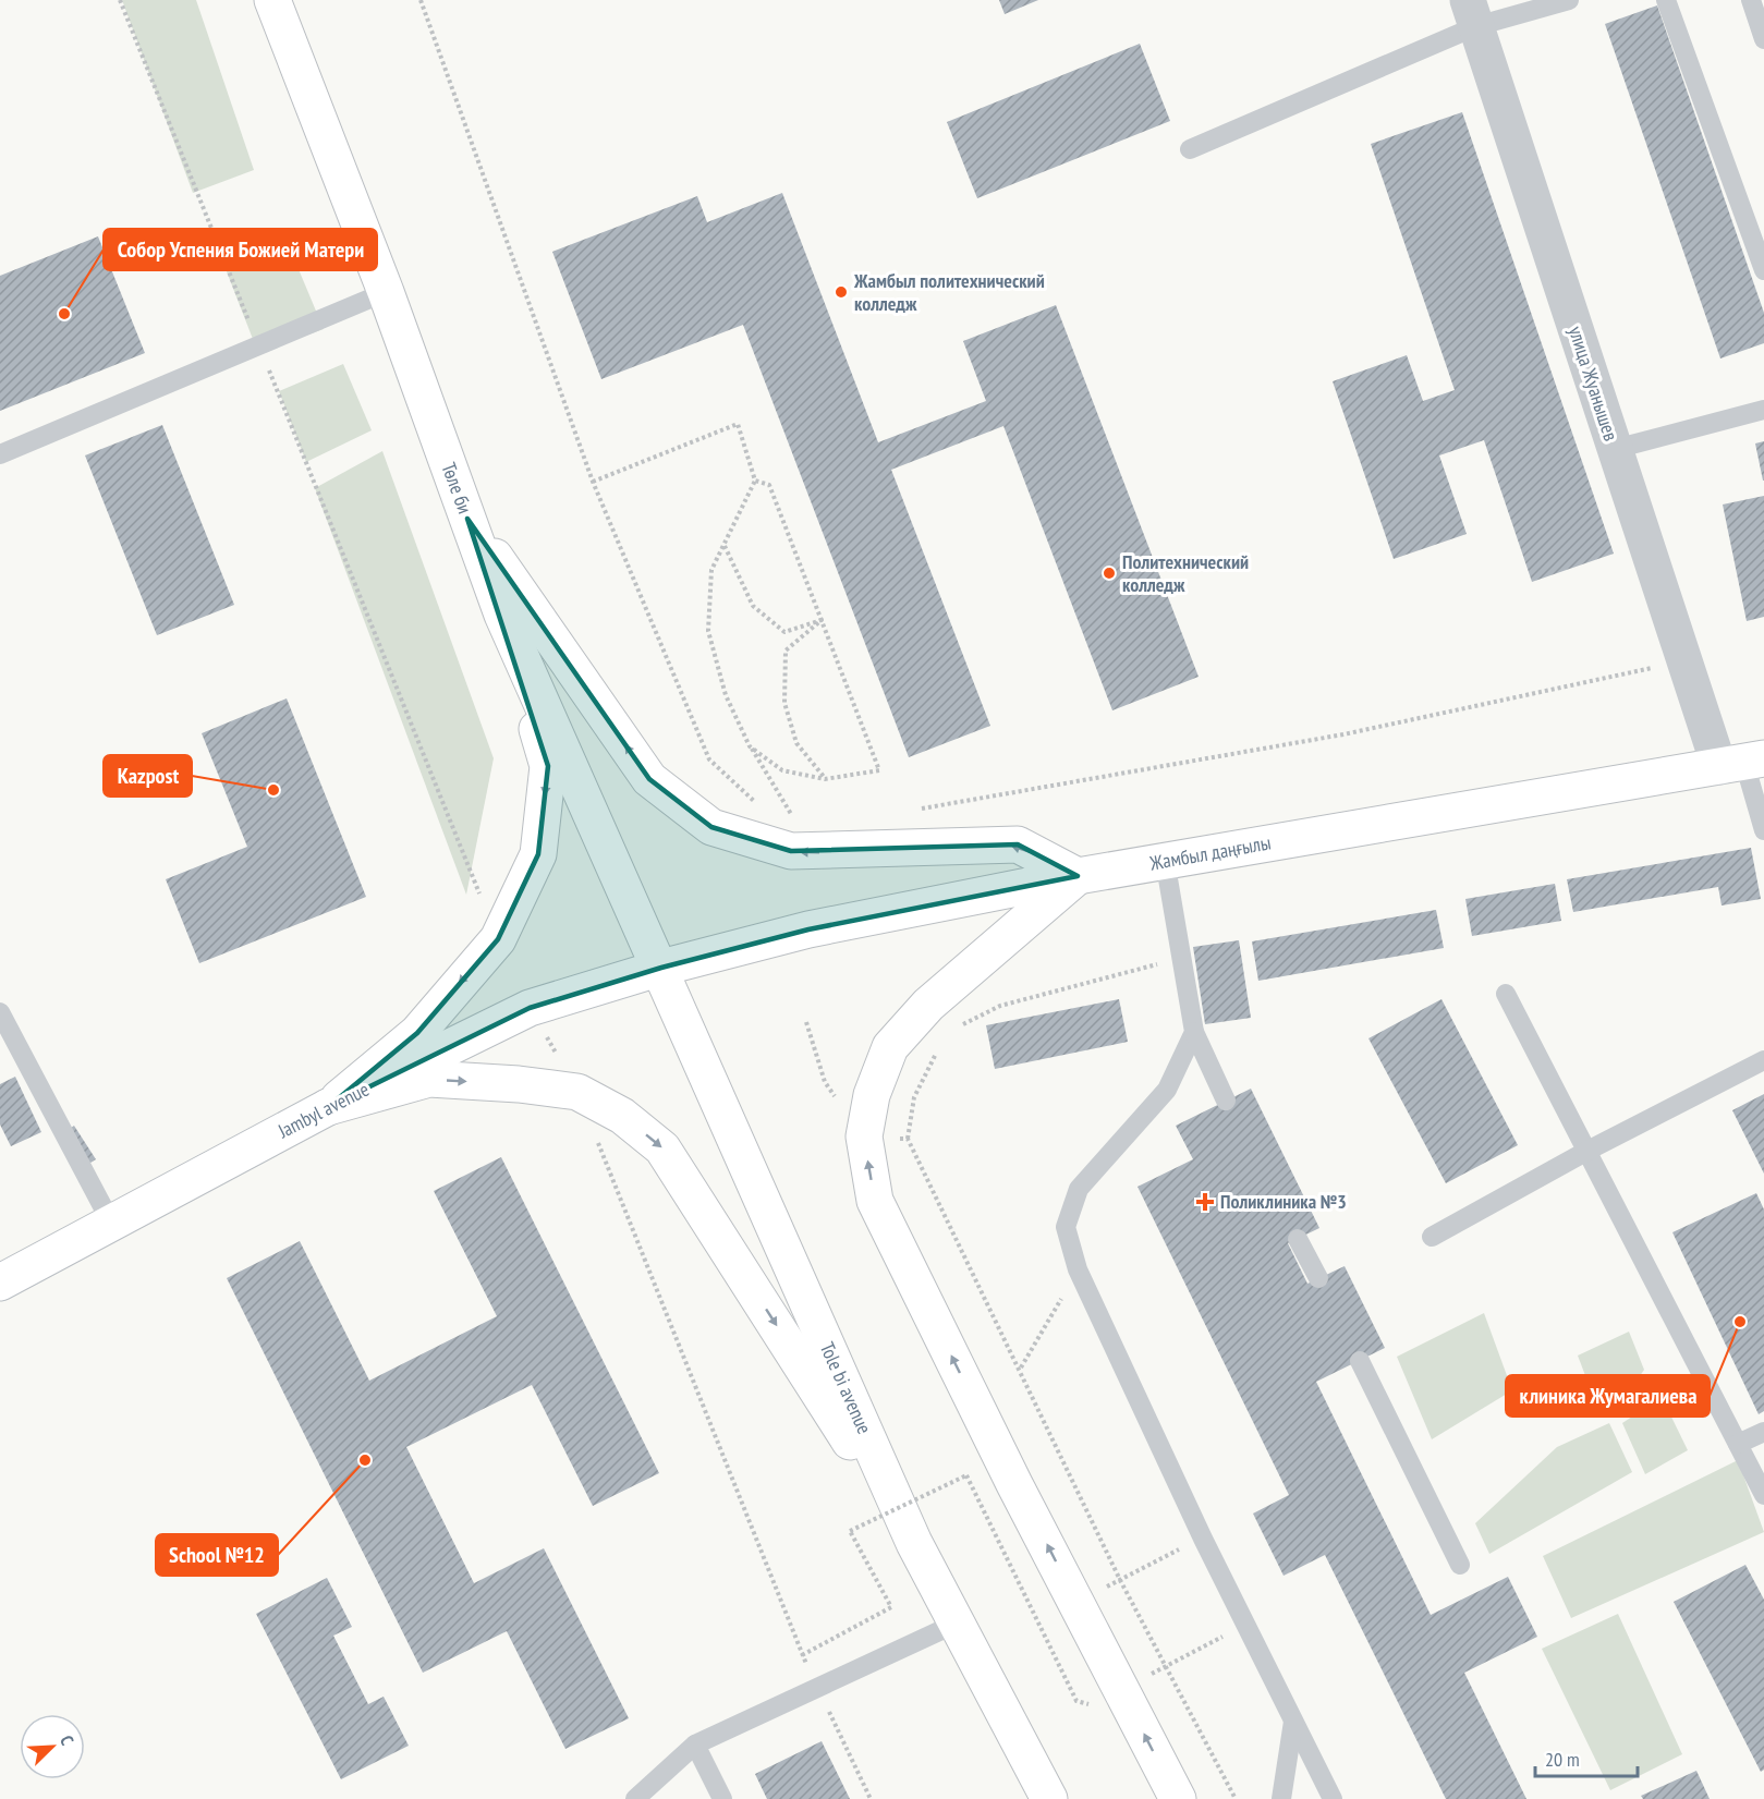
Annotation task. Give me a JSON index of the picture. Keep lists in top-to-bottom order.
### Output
{
  "streets": {
    "main road": [
      "Төле би",
      "Жамбыл даңғылы",
      "Jambyl avenue",
      "Tole bi avenue"
    ],
    "street": ["улица Жуанышев"]
  },
  "crossings": [
    ["улица Жуанышев", "Жамбыл даңғылы"],
    ["Төле би", "Жамбыл даңғылы"],
    ["Төле би", "Jambyl avenue"],
    ["Төле би", "Tole bi avenue"],
    ["Жамбыл даңғылы", "Jambyl avenue"],
    ["Жамбыл даңғылы", "Tole bi avenue"],
    ["Jambyl avenue", "Tole bi avenue"]
  ],
  "places": {
    "other": [
      "Жамбыл политехнический колледж",
      "Собор Успения Божией Матери",
      "Политехнический колледж",
      "Kazpost",
      "клиника Жумагалиева",
      "School №12"
    ],
    "health": ["Поликлиника №3"]
  },
  "scale_bar": "20 m",
  "north": "top right"
}
